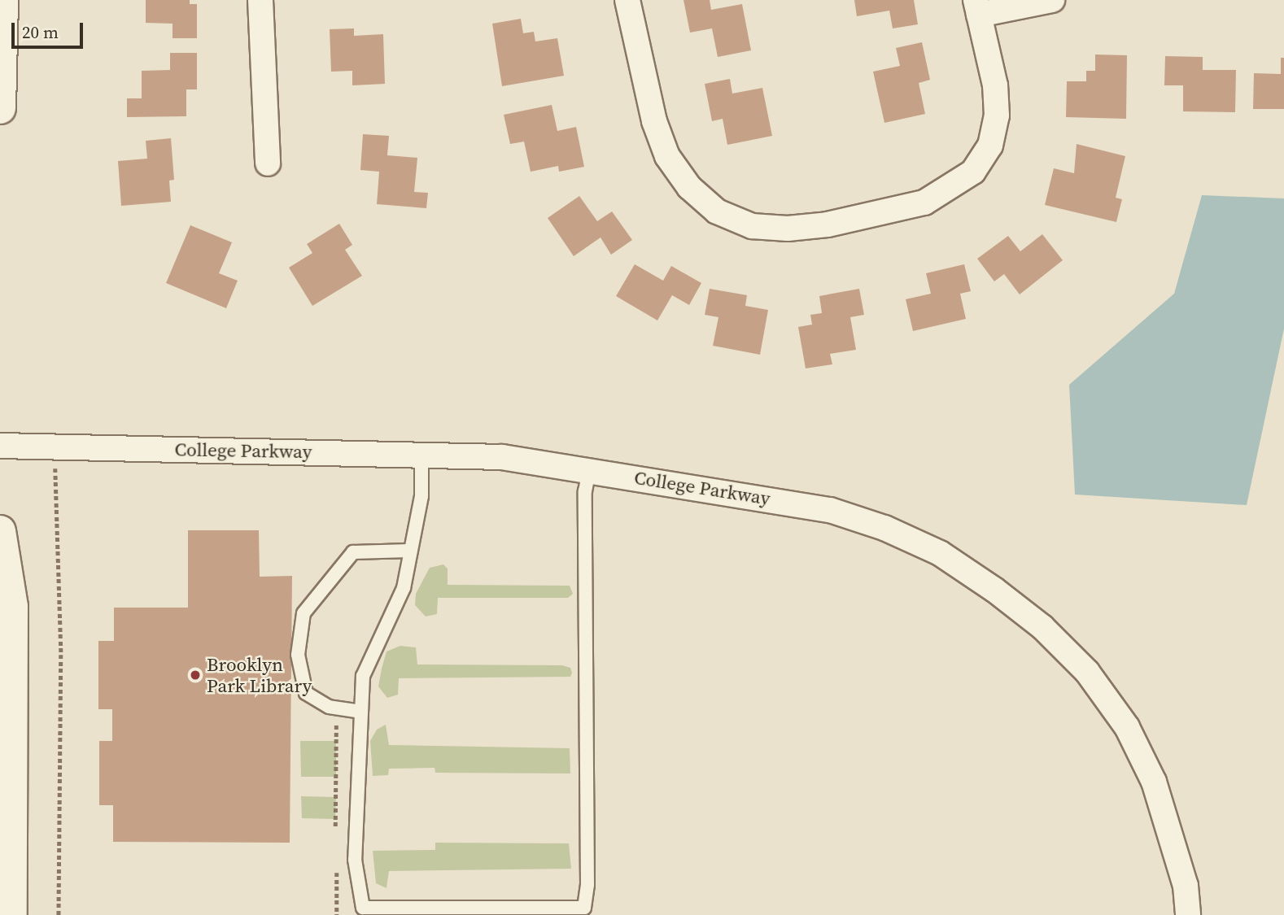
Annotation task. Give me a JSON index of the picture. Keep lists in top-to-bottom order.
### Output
{
  "streets": {
    "street": ["College Parkway"]
  },
  "places": ["Brooklyn Park Library"],
  "scale_bar": "20 m"
}
